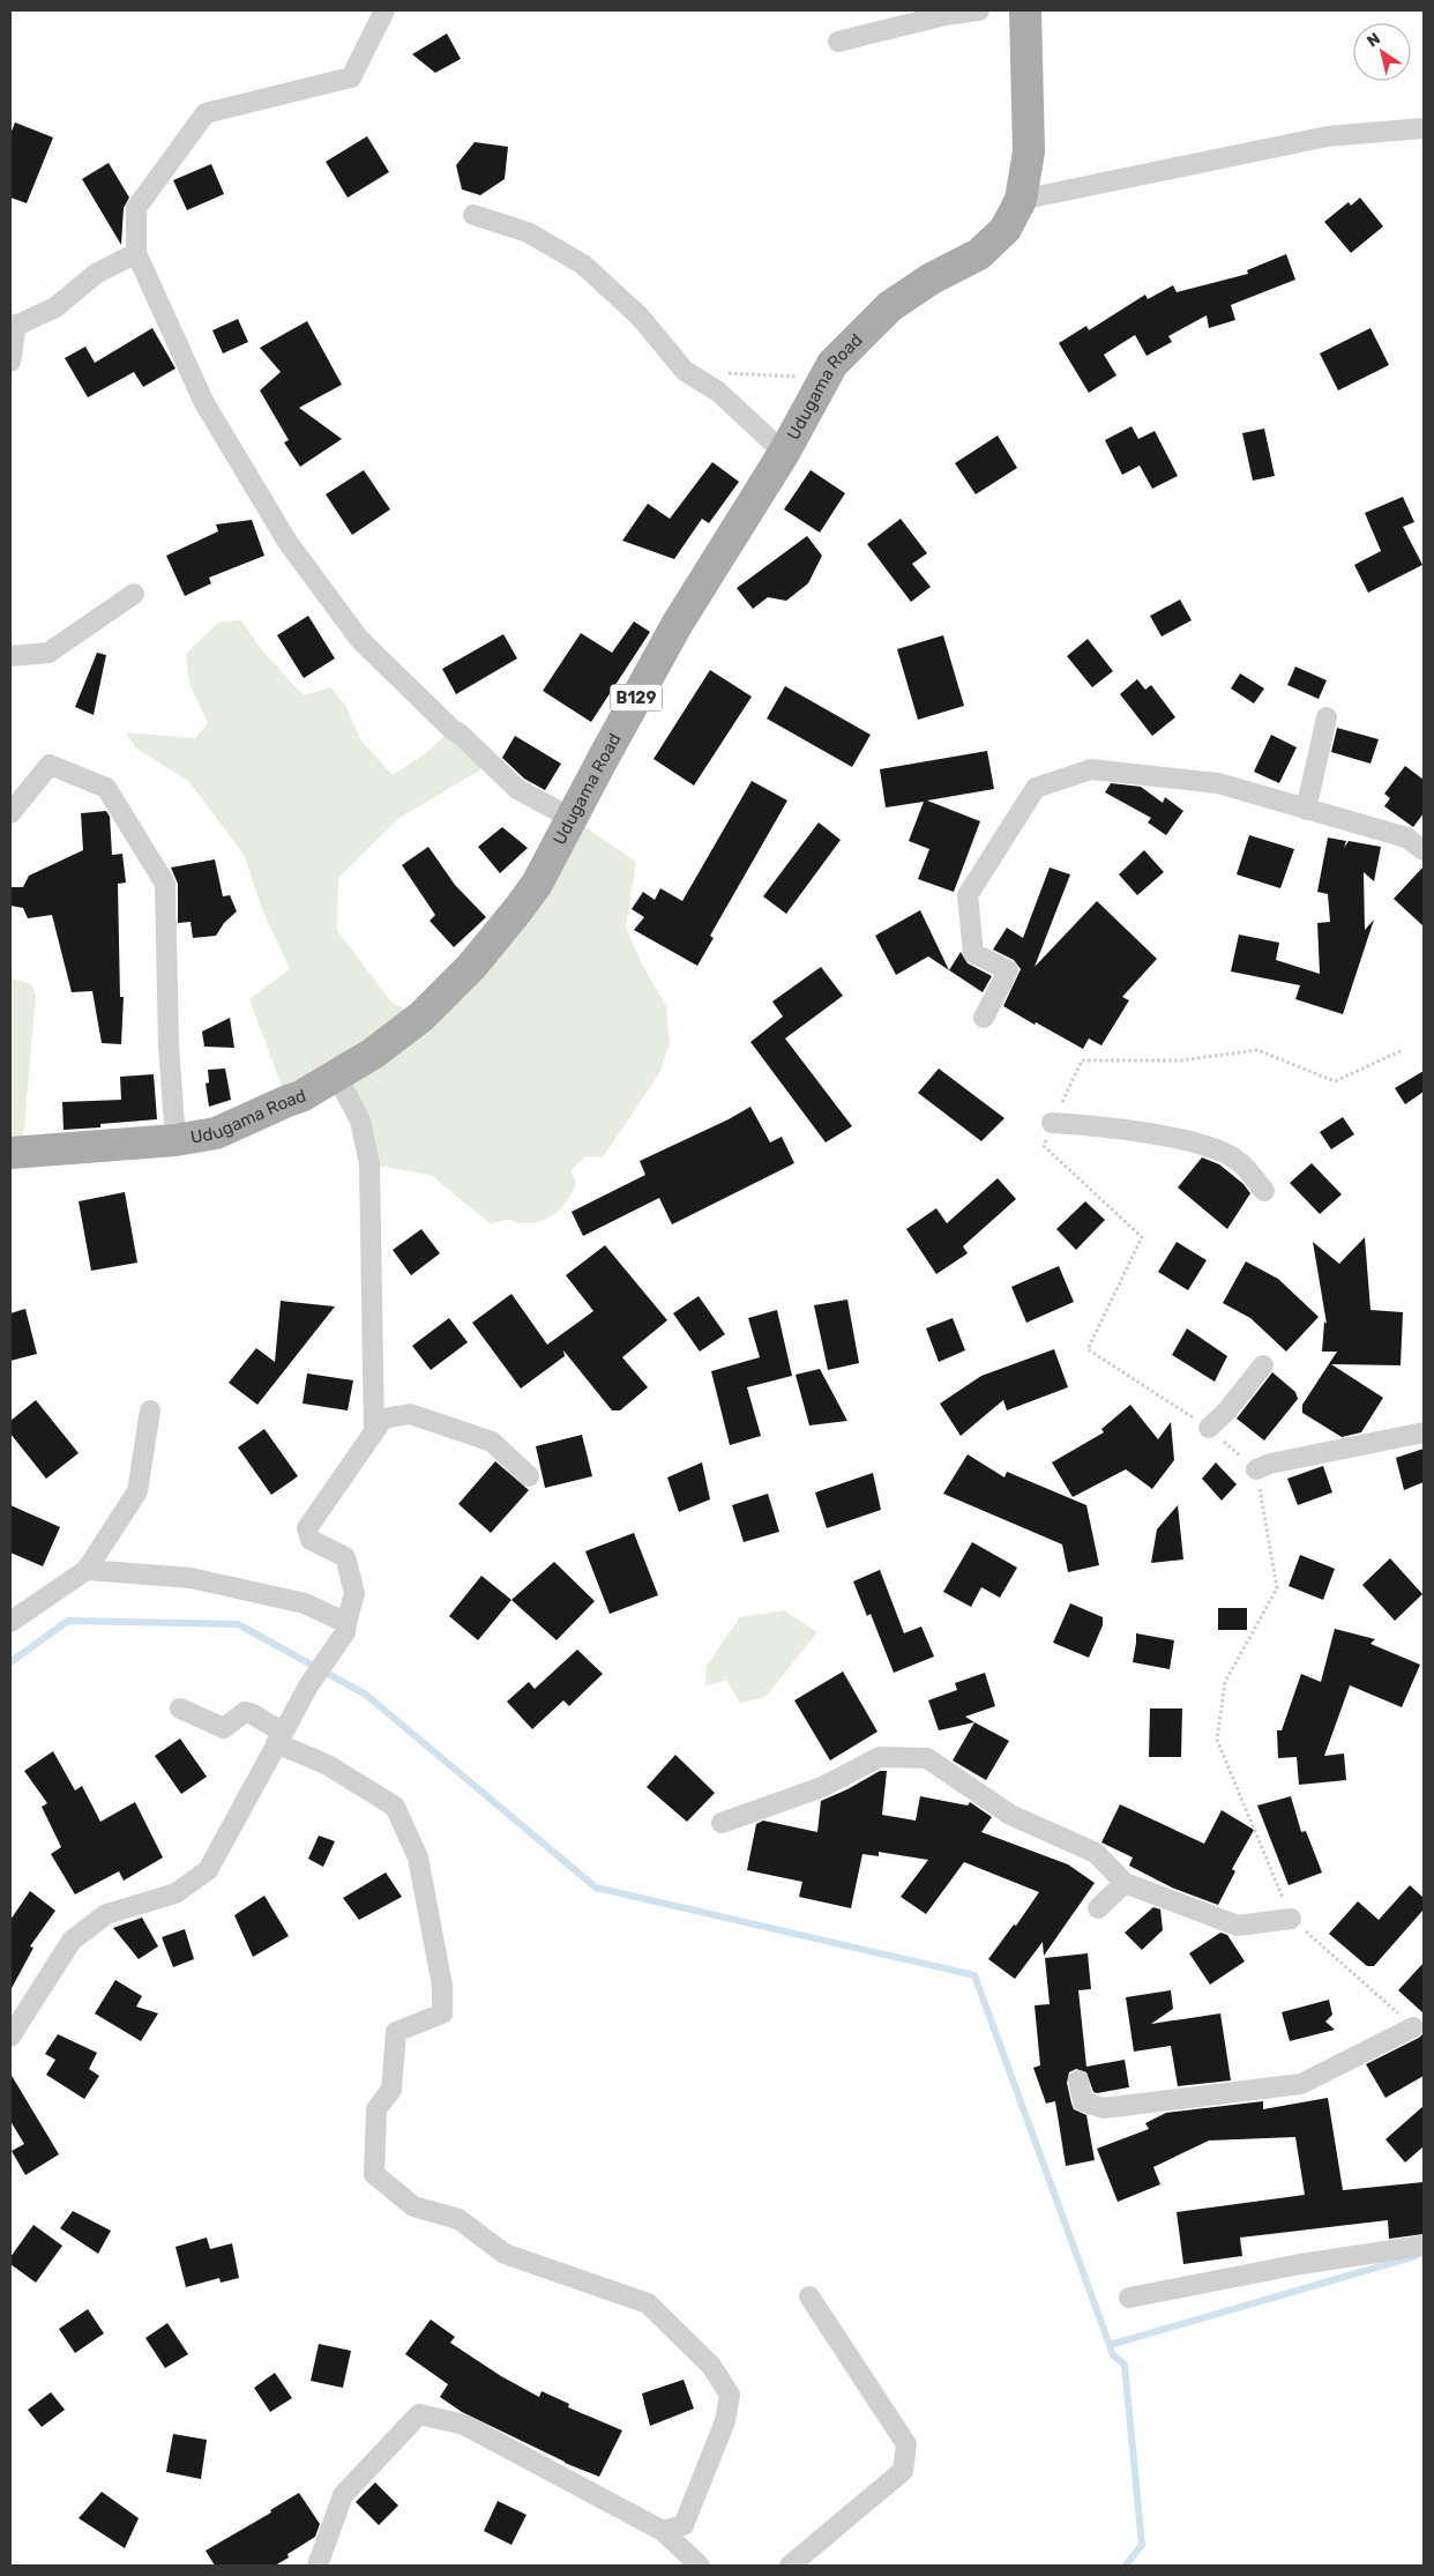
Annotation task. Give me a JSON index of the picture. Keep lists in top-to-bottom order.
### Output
{
  "streets": {
    "main road": ["Udugama Road", "B129"]
  },
  "north": "top left"
}
